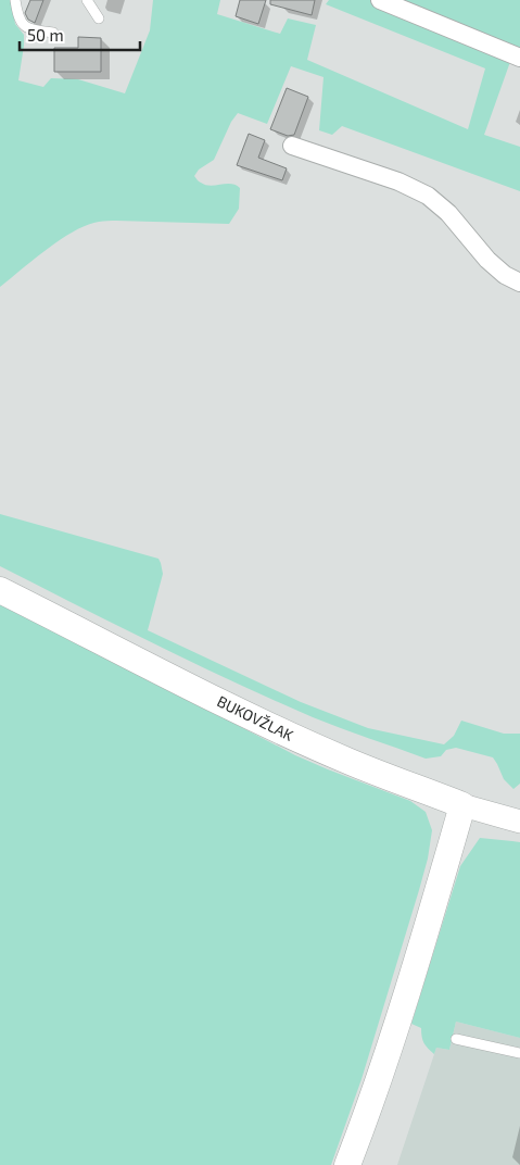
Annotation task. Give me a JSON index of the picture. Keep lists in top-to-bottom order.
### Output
{
  "streets": {
    "main road": ["BUKOVŽLAK"]
  },
  "scale_bar": "50 m"
}
